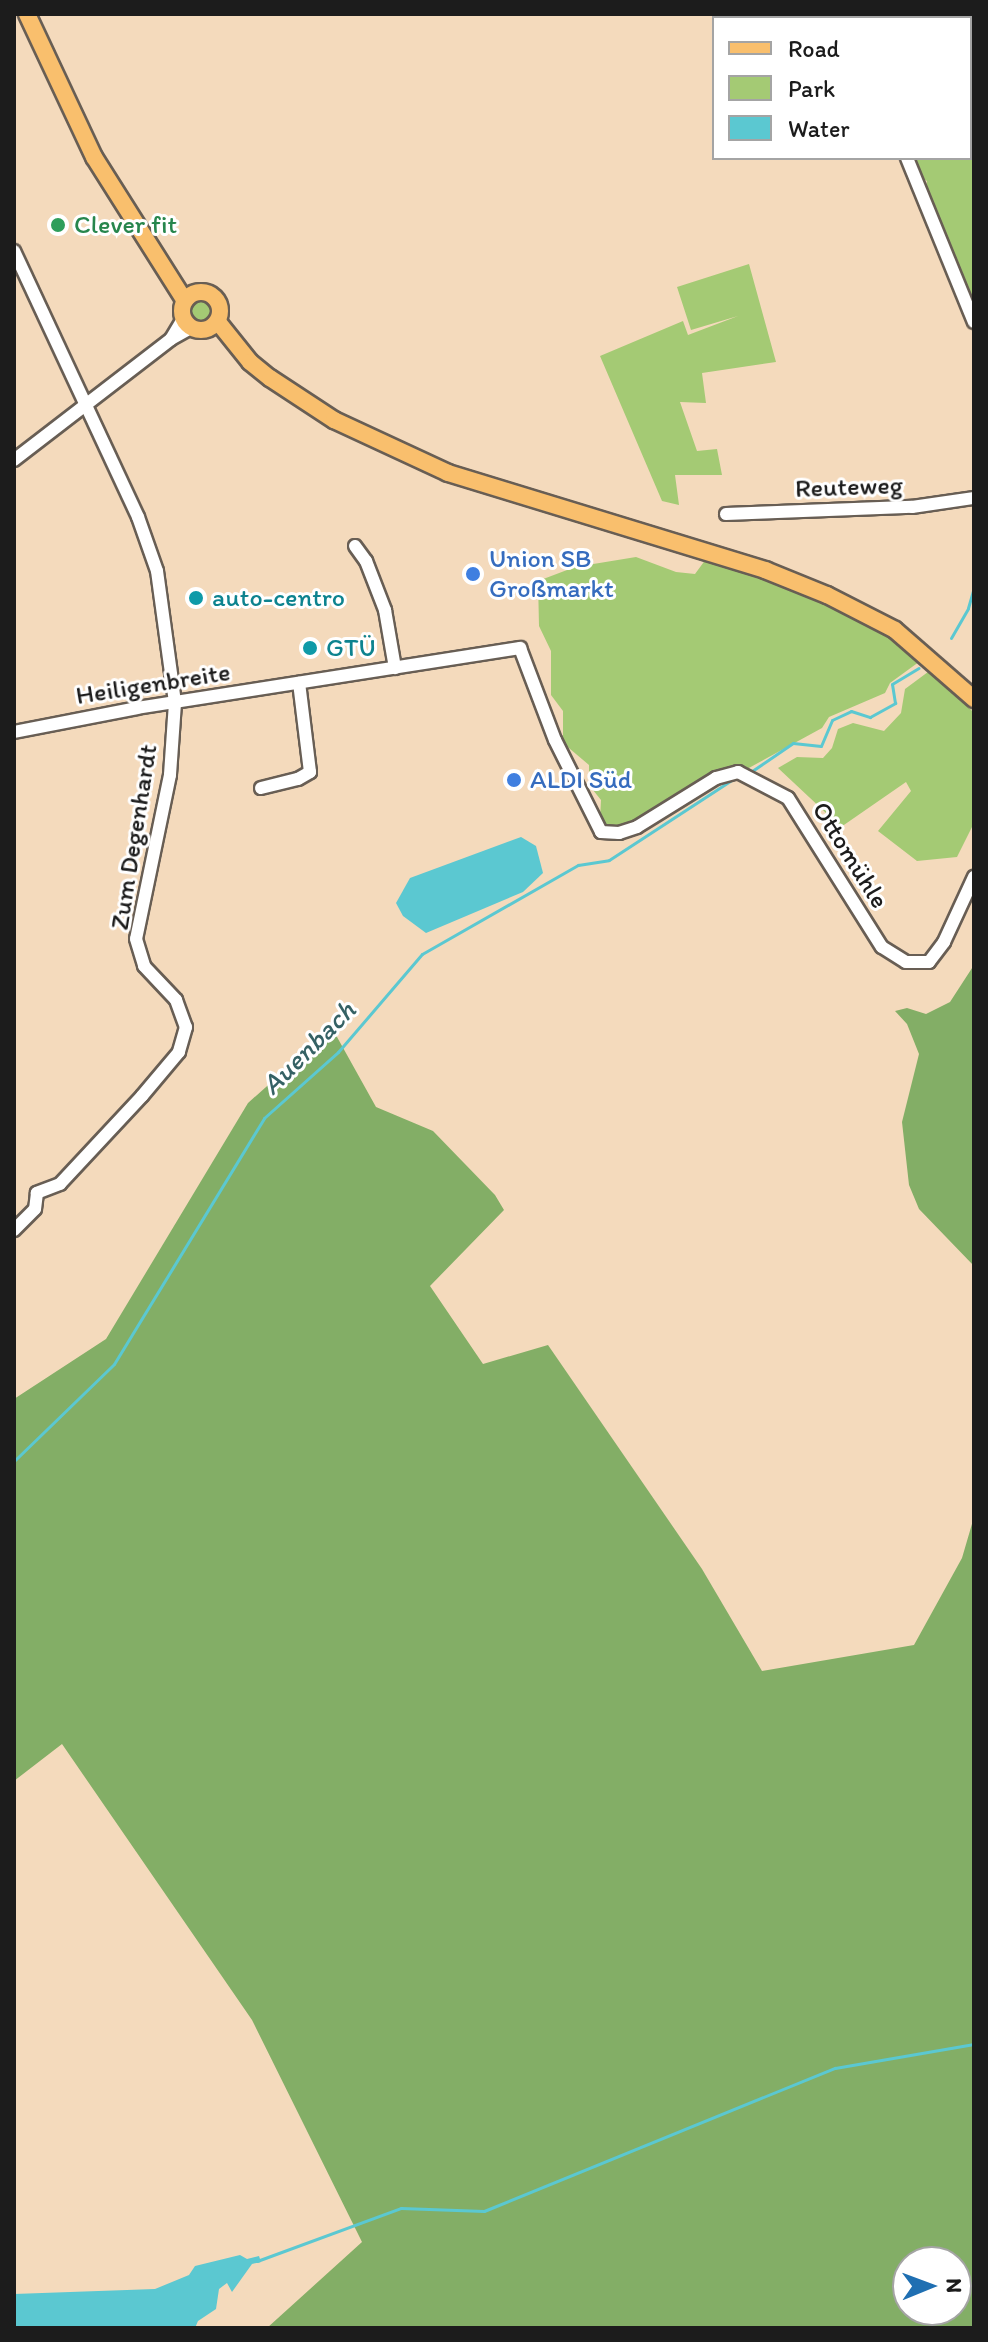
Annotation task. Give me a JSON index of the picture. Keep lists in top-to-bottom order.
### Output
{
  "streets": {
    "street": [
      "Reuteweg",
      "Heiligenbreite",
      "Zum Degenhardt",
      "Ottomühle"
    ]
  },
  "crossings": [
    ["Heiligenbreite", "Zum Degenhardt"],
    ["Heiligenbreite", "Ottomühle"]
  ],
  "water": ["Auenbach"],
  "places": [
    "Clever fit",
    "Union SB Großmarkt",
    "auto-centro",
    "GTÜ",
    "ALDI Süd"
  ],
  "legend": ["Road", "Park", "Water"],
  "north": "right"
}
